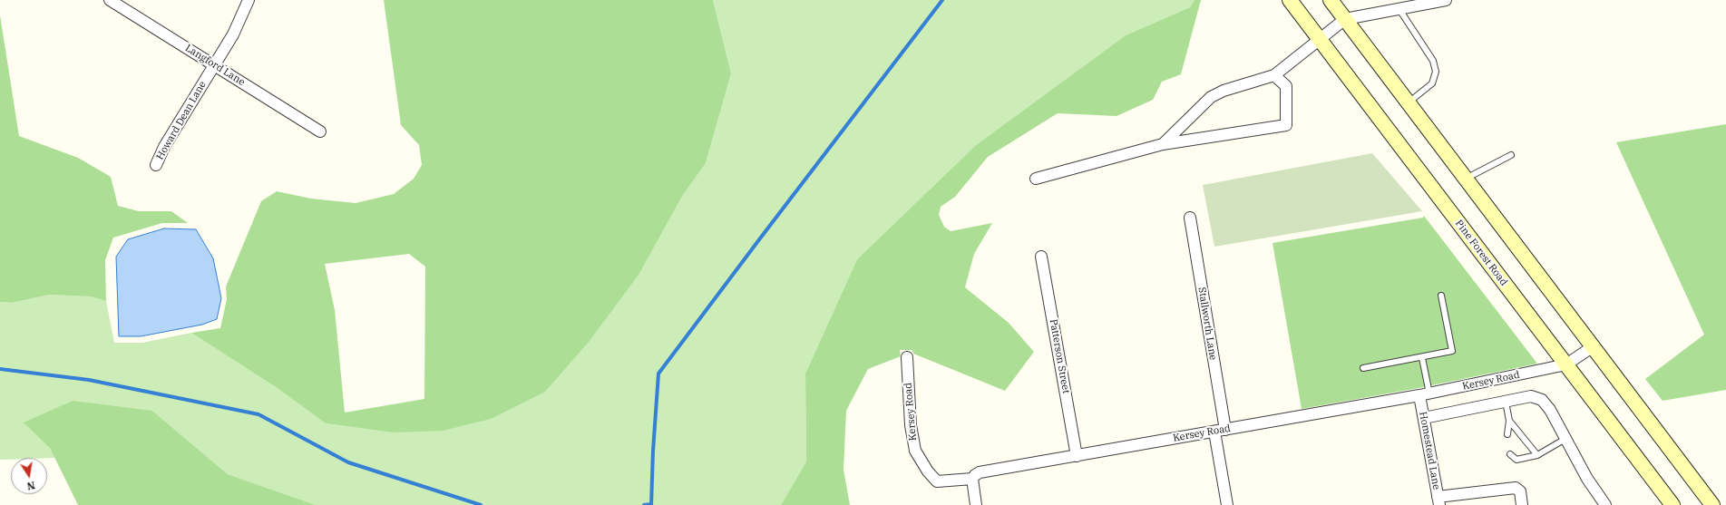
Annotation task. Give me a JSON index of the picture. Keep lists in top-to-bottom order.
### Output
{
  "streets": {
    "main road": ["Pine Forest Road"],
    "street": [
      "Langford Lane",
      "Howard Dean Lane",
      "Stallworth Lane",
      "Patterson Street",
      "Kersey Road",
      "Homestead Lane"
    ]
  },
  "crossings": [
    ["Langford Lane", "Howard Dean Lane"],
    ["Pine Forest Road", "Kersey Road"],
    ["Stallworth Lane", "Kersey Road"],
    ["Patterson Street", "Kersey Road"],
    ["Kersey Road", "Homestead Lane"]
  ],
  "north": "bottom"
}
